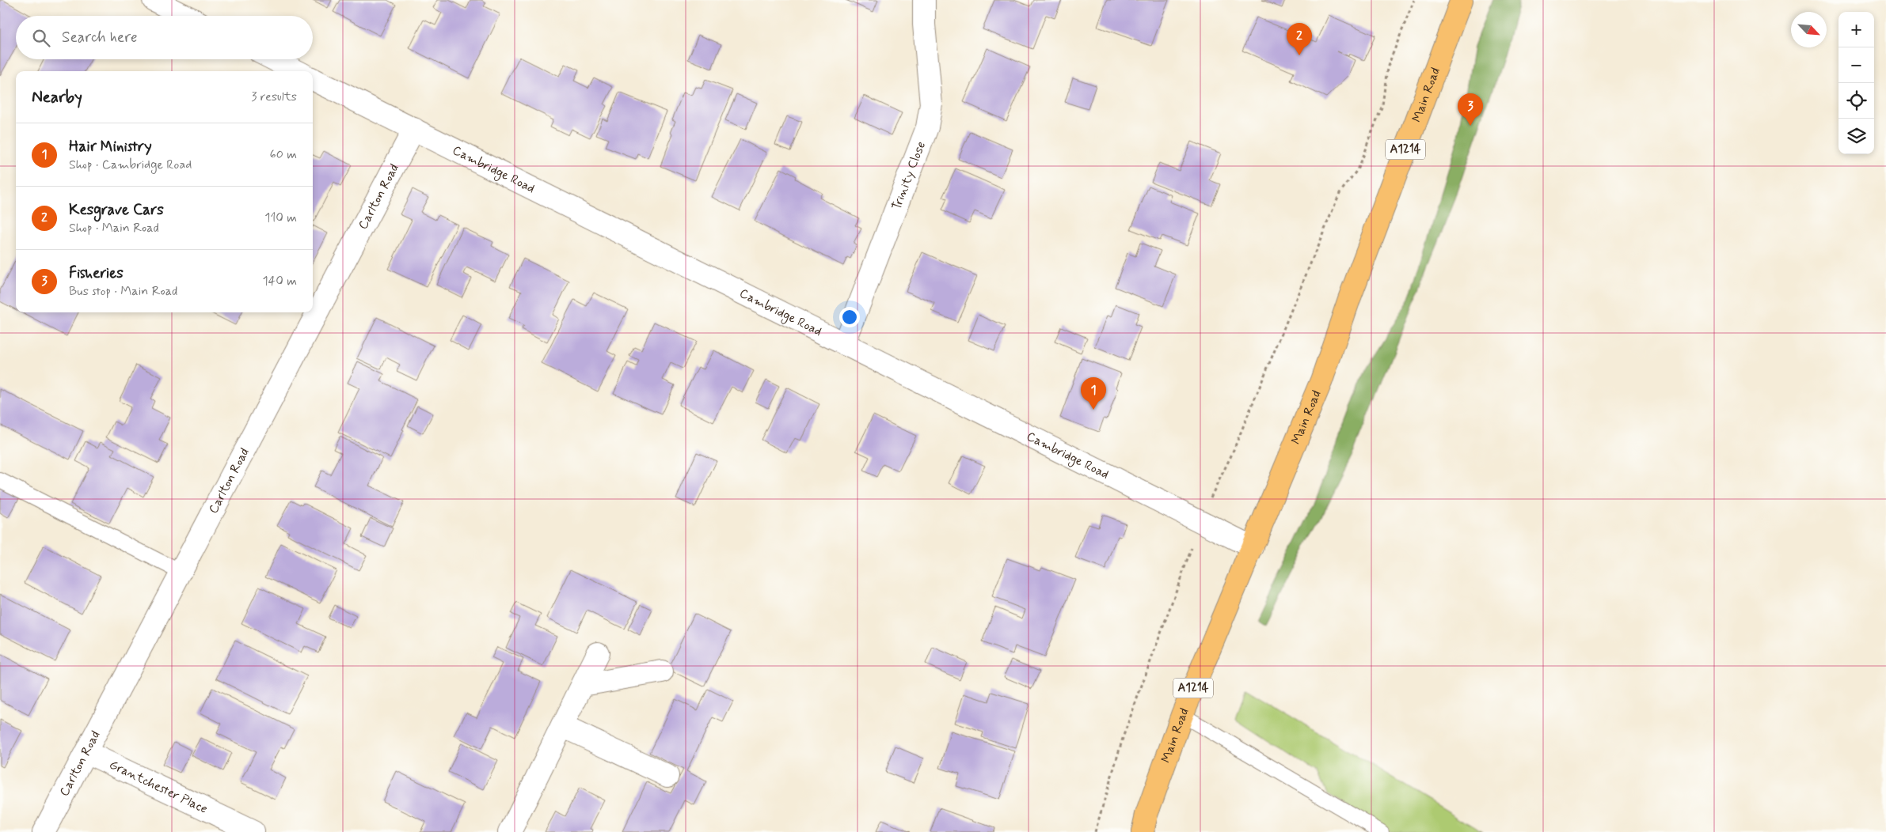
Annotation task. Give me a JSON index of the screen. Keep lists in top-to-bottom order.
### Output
{
  "streets": {
    "main road": ["Main Road", "A1214"],
    "street": [
      "Cambridge Road",
      "Trinity Close",
      "Carlton Road",
      "Grantchester Place"
    ]
  },
  "crossings": [
    ["Main Road", "Cambridge Road"],
    ["Cambridge Road", "Trinity Close"],
    ["Cambridge Road", "Carlton Road"],
    ["Carlton Road", "Grantchester Place"]
  ],
  "north": "bottom right",
  "page": {
    "map_buttons": ["+", "−"],
    "search": "Search here",
    "pins": ["2", "3", "1"],
    "heading": ["Nearby", "3 results"],
    "list": [
      {
        "mark": "1",
        "name": "Hair Ministry",
        "note": "Shop · Cambridge Road",
        "value": "60 m"
      },
      {
        "mark": "2",
        "name": "Kesgrave Cars",
        "note": "Shop · Main Road",
        "value": "110 m"
      },
      {
        "mark": "3",
        "name": "Fisheries",
        "note": "Bus stop · Main Road",
        "value": "140 m"
      }
    ]
  }
}
